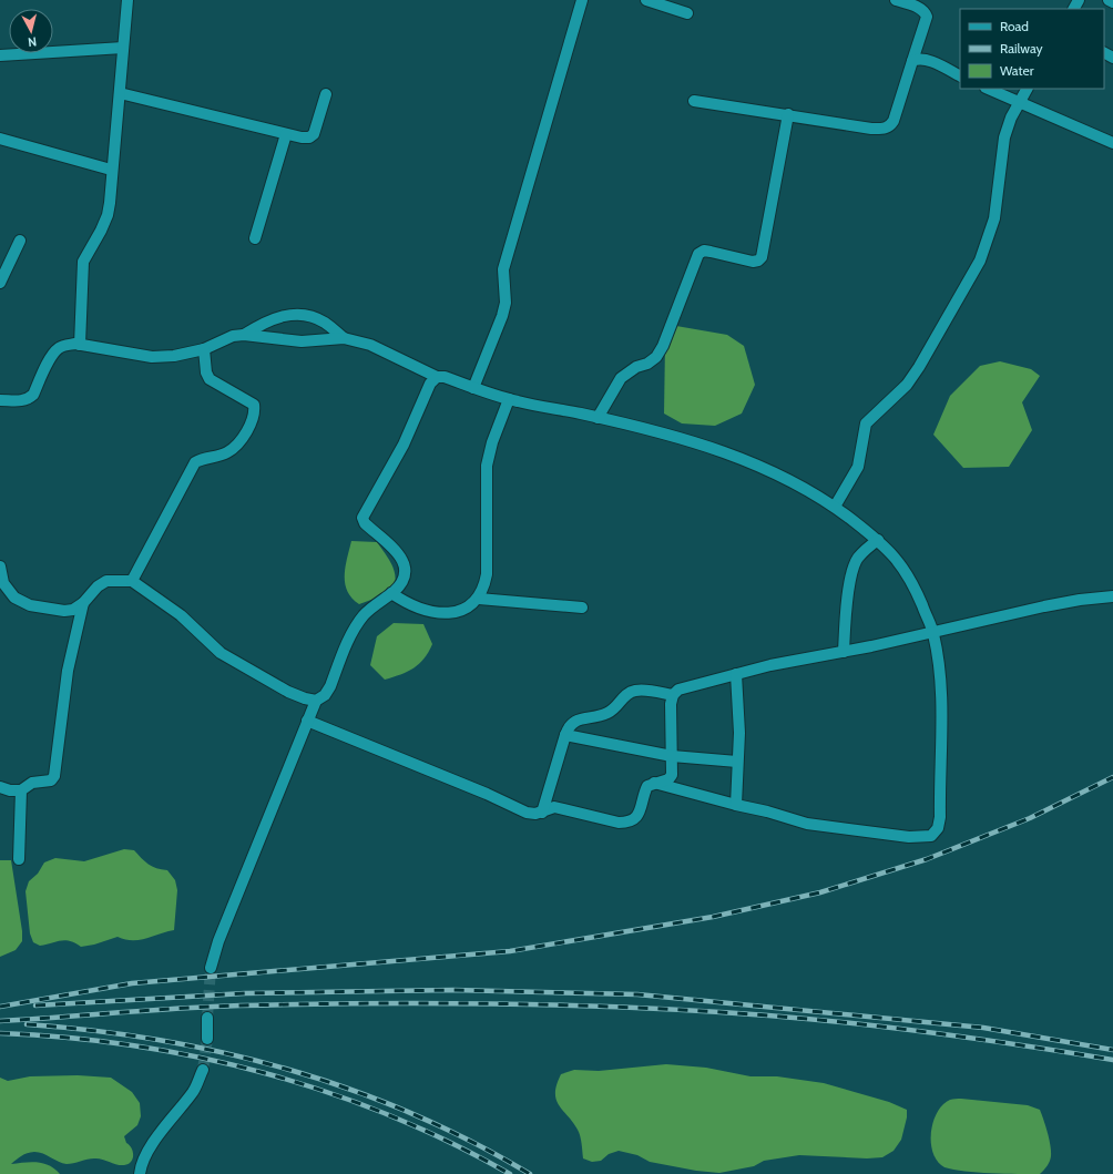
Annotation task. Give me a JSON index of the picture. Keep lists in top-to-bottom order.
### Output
{
  "legend": ["Road", "Railway", "Water"],
  "north": "bottom"
}
